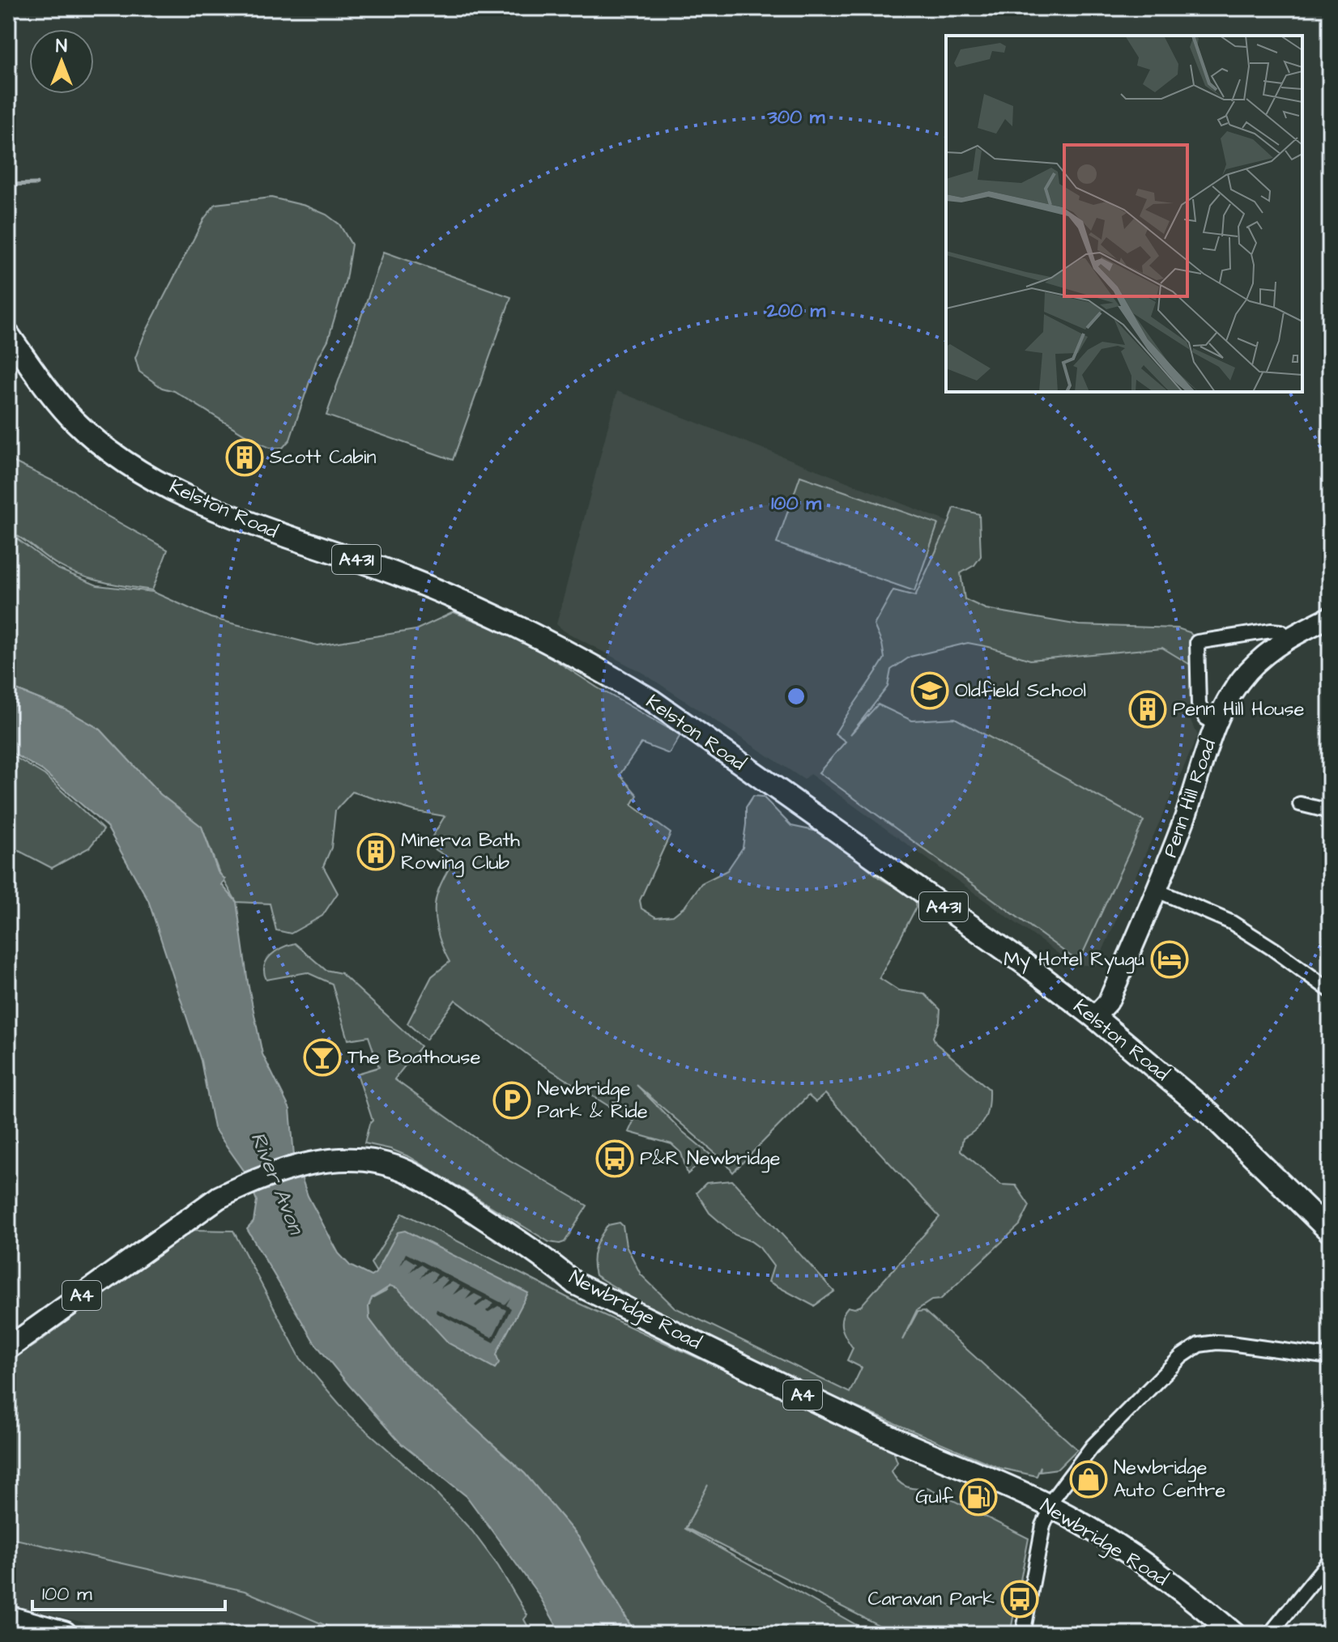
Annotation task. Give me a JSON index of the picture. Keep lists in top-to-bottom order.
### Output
{
  "streets": {
    "main road": [
      "Kelston Road",
      "A431",
      "A4",
      "Newbridge Road"
    ],
    "street": ["Penn Hill Road"]
  },
  "crossings": [
    ["Kelston Road", "Penn Hill Road"]
  ],
  "water": ["River Avon"],
  "places": {
    "building": ["Scott Cabin", "Penn Hill House", "Minerva Bath Rowing Club"],
    "school or university": ["Oldfield School"],
    "hotel": ["My Hotel Ryugu"],
    "bar": ["The Boathouse"],
    "parking": ["Newbridge Park & Ride"],
    "bus stop": ["P&R Newbridge", "Caravan Park"],
    "shop": ["Newbridge Auto Centre"],
    "fuel station": ["Gulf"]
  },
  "scale_bar": "100 m",
  "north": "top",
  "rings": ["300 m", "200 m", "100 m"]
}
